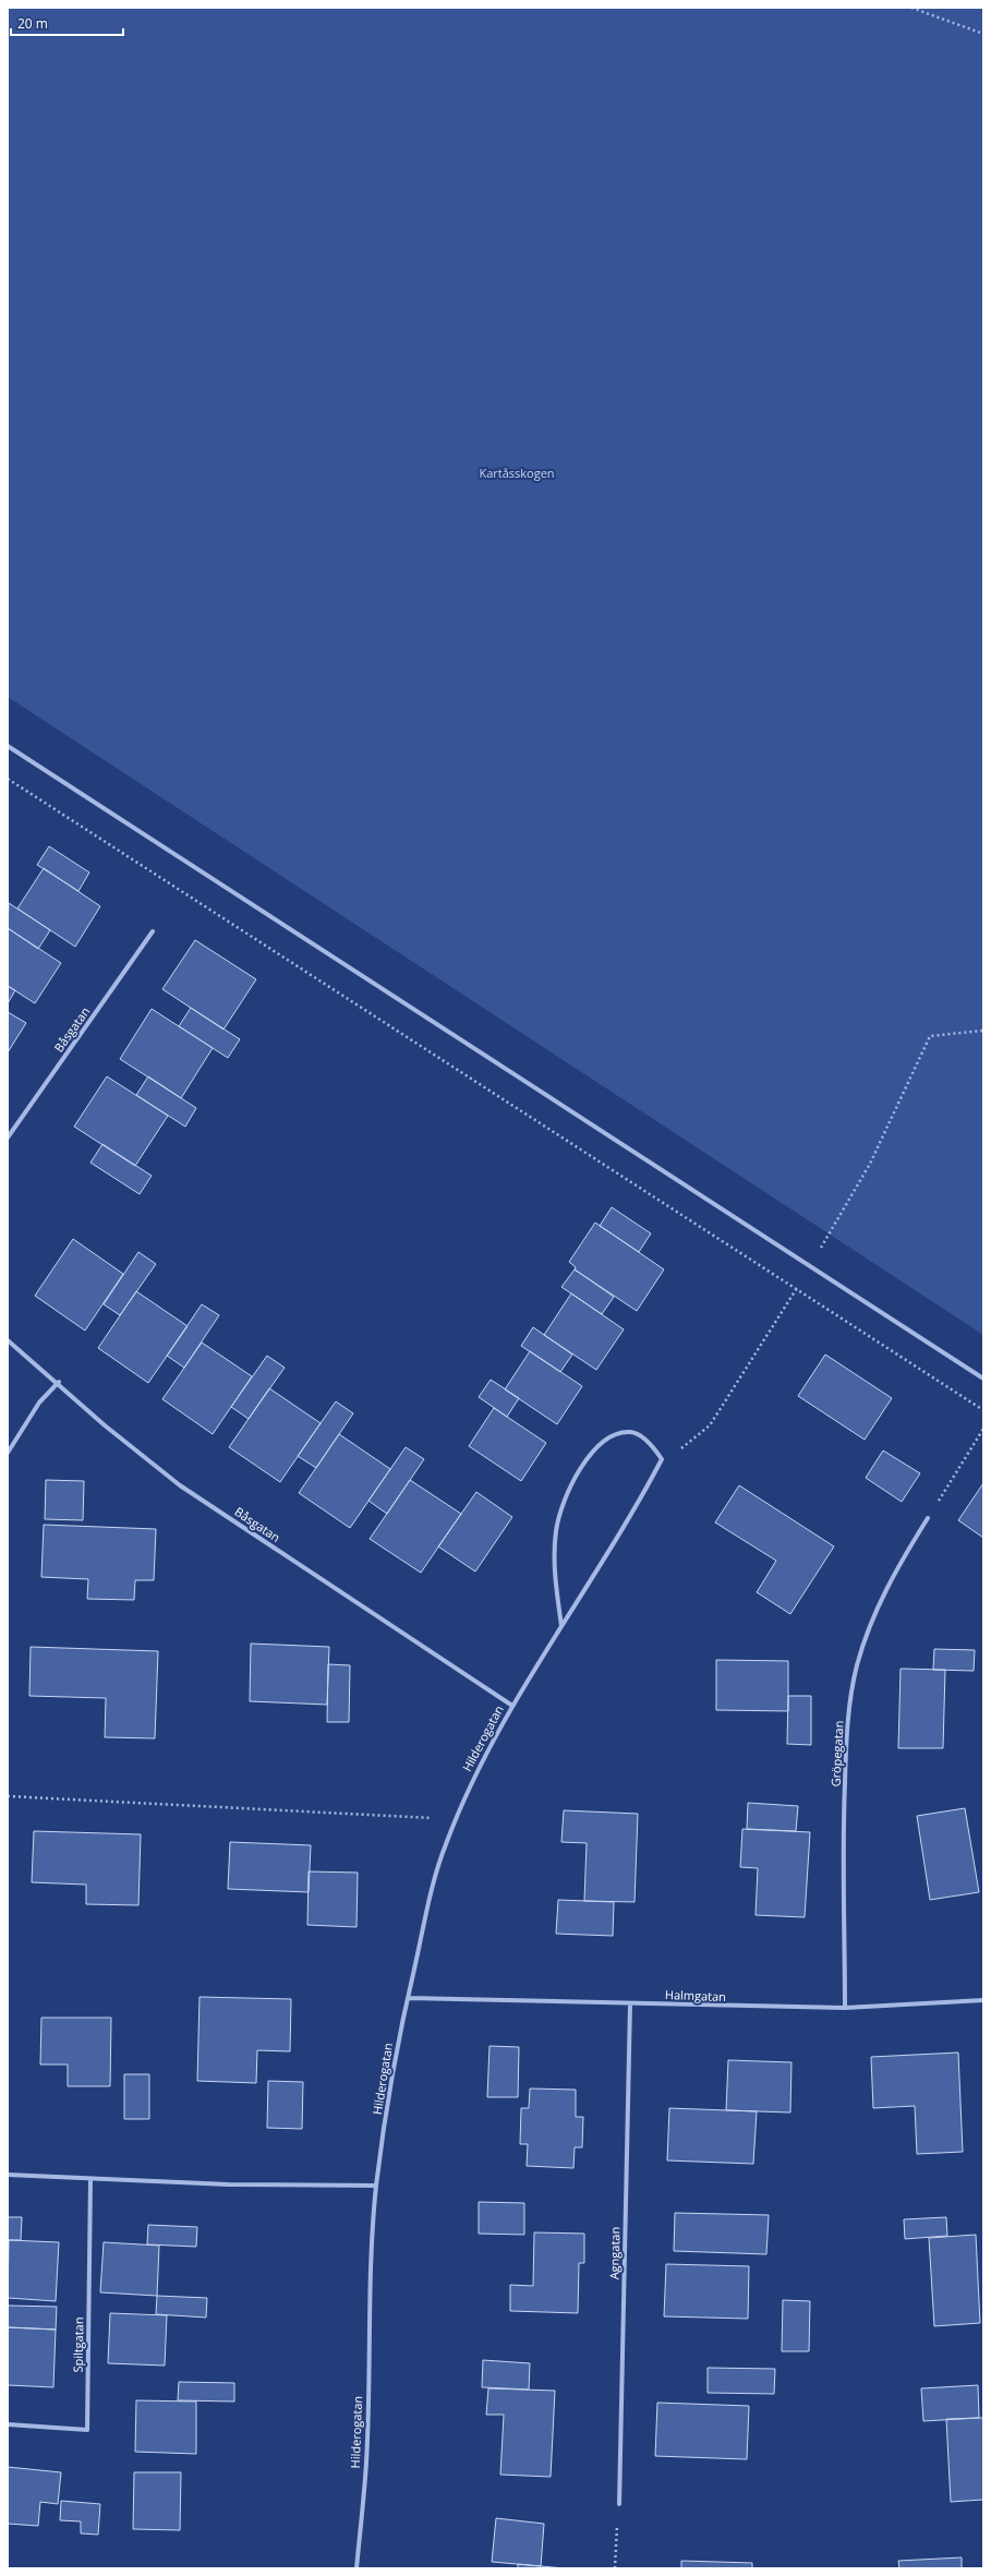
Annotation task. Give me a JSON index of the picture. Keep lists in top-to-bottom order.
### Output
{
  "streets": {
    "street": [
      "Båsgatan",
      "Hilderogatan",
      "Gröpegatan",
      "Halmgatan",
      "Agngatan",
      "Spiltgatan"
    ]
  },
  "crossings": [
    ["Båsgatan", "Hilderogatan"],
    ["Hilderogatan", "Halmgatan"],
    ["Gröpegatan", "Halmgatan"],
    ["Halmgatan", "Agngatan"]
  ],
  "parks": ["Kartåsskogen"],
  "scale_bar": "20 m"
}
